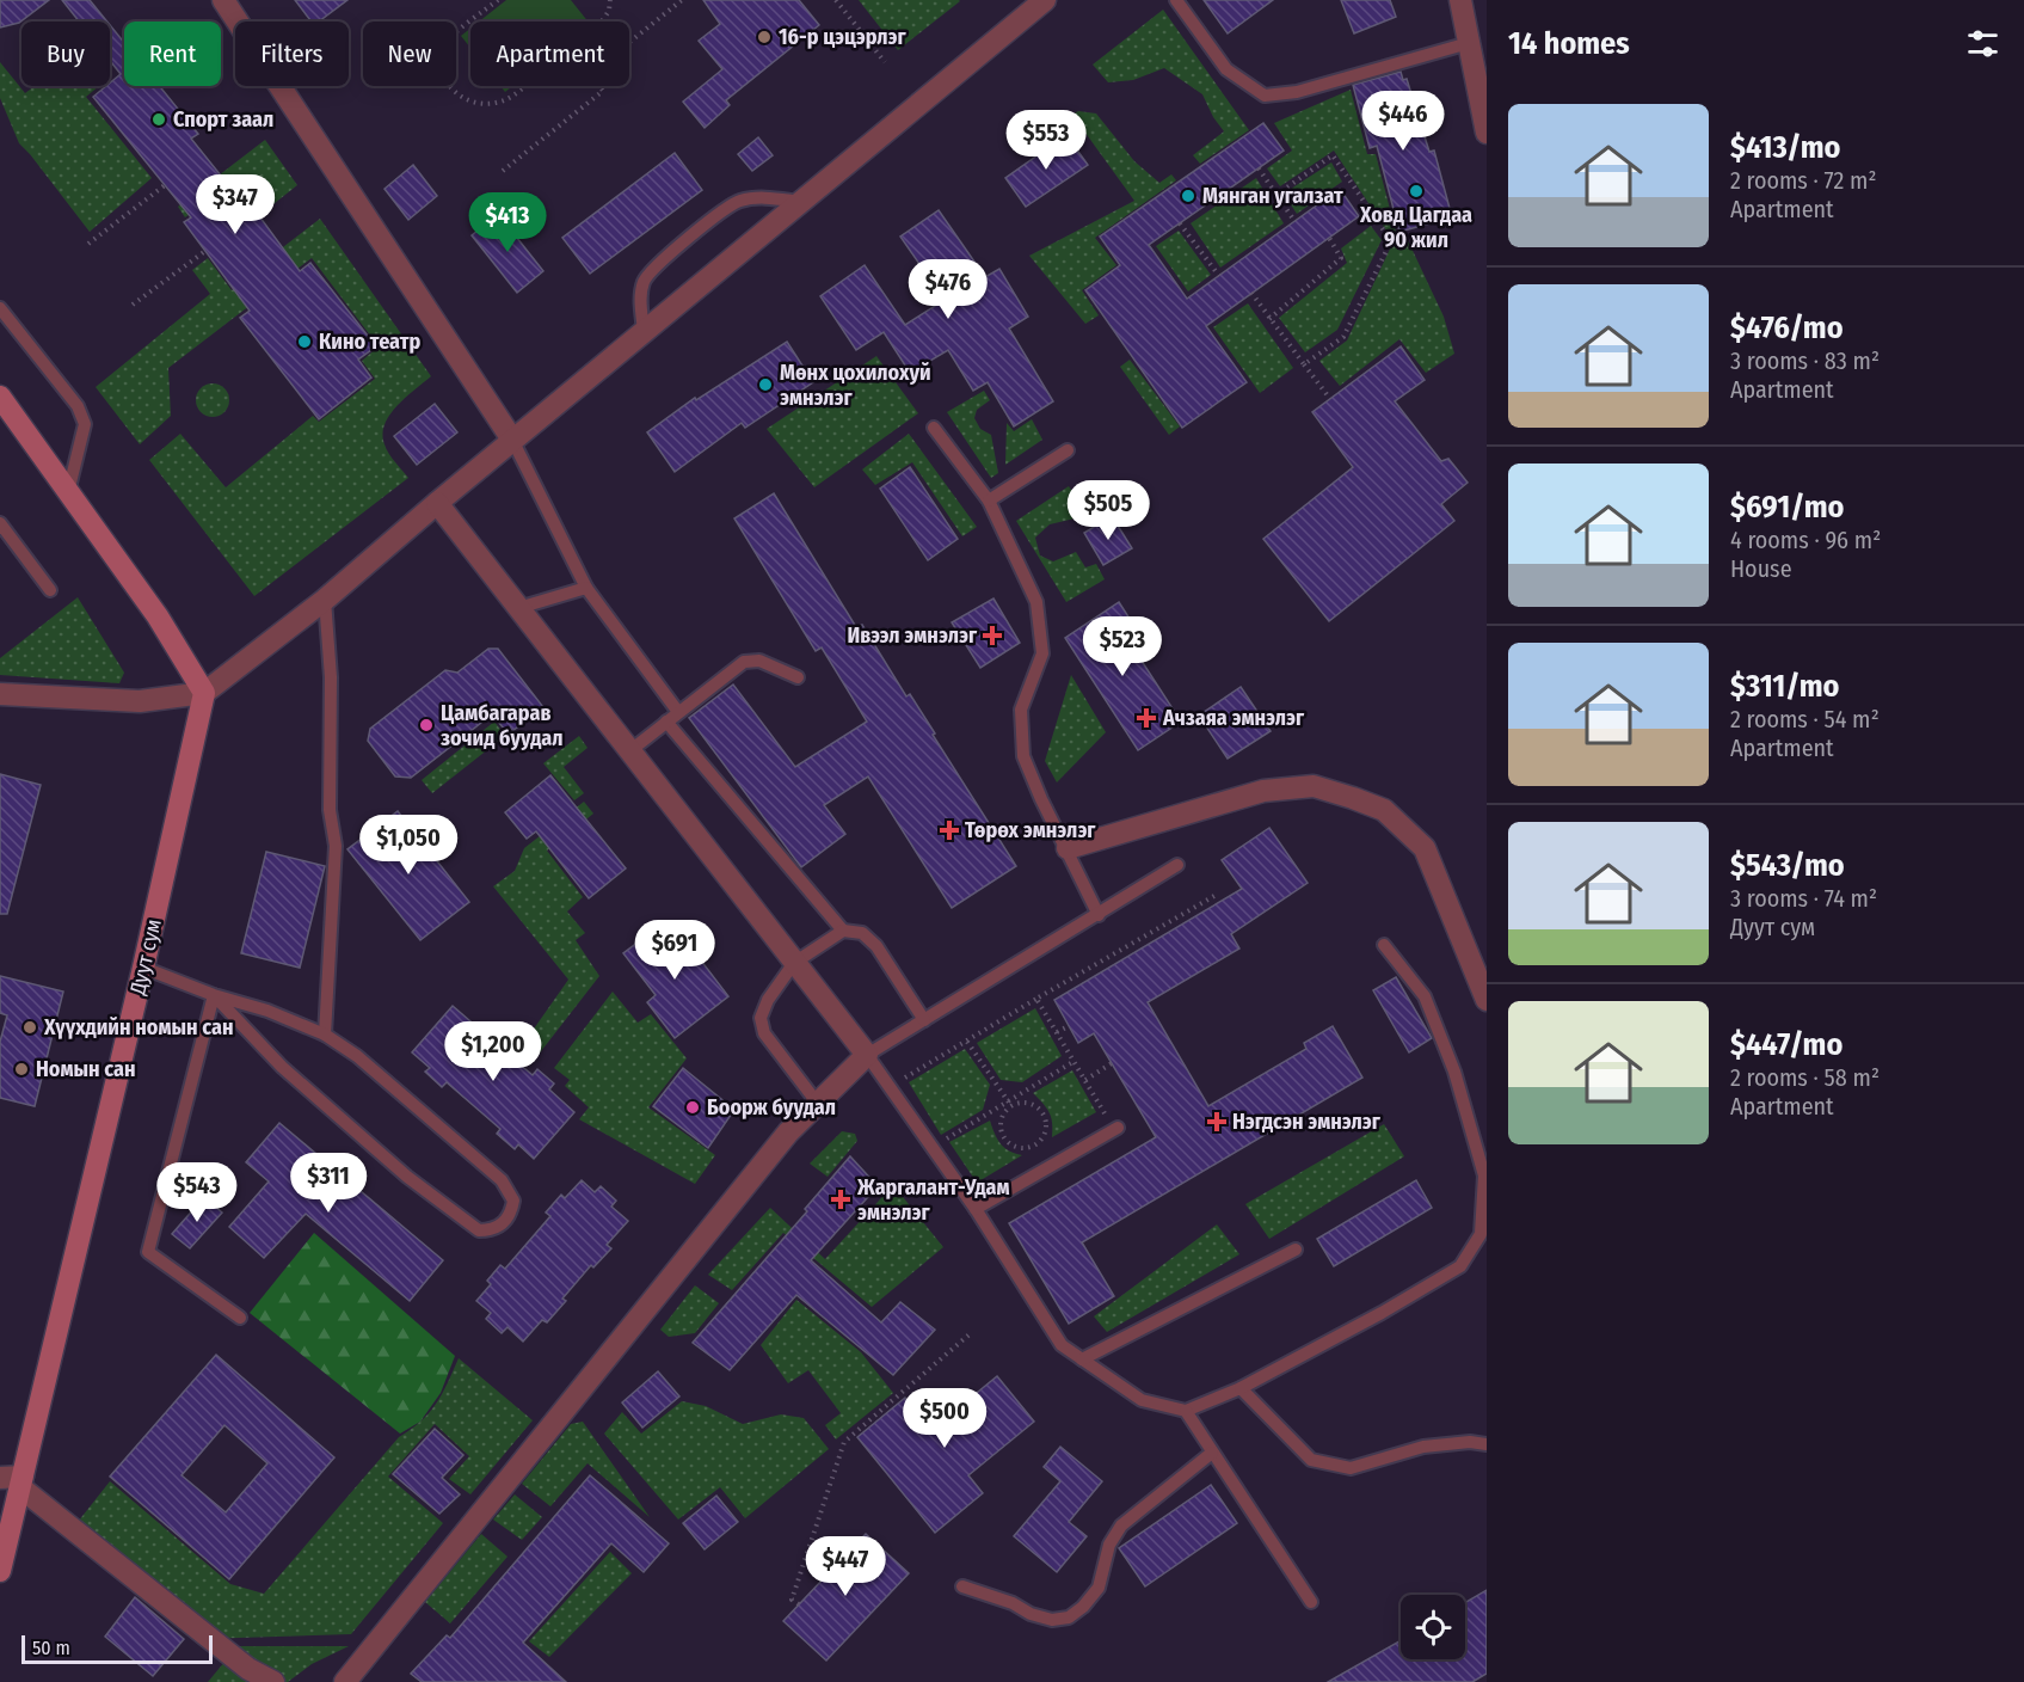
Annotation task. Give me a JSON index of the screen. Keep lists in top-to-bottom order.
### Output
{
  "streets": {
    "main road": ["Дуут сум"]
  },
  "places": {
    "other": [
      "16-р цэцэрлэг",
      "Спорт заал",
      "Ховд Цагдаа 90 жил",
      "Мянган угалзат",
      "Кино театр",
      "Мөнх цохилохуй эмнэлэг",
      "Цамбагарав зочид буудал",
      "Хүүхдийн номын сан",
      "Номын сан",
      "Боорж буудал"
    ],
    "health": [
      "Ивээл эмнэлэг",
      "Ачзаяа эмнэлэг",
      "Төрөх эмнэлэг",
      "Нэгдсэн эмнэлэг",
      "Жаргалант-Удам эмнэлэг"
    ]
  },
  "scale_bar": "50 m",
  "page": {
    "heading": "14 homes",
    "chip": [
      "Buy",
      "Rent",
      "Filters",
      "New",
      "Apartment"
    ],
    "list": [
      {
        "name": "$413/mo",
        "note": "2 rooms · 72 m² · Apartment"
      },
      {
        "name": "$476/mo",
        "note": "3 rooms · 83 m² · Apartment"
      },
      {
        "name": "$691/mo",
        "note": "4 rooms · 96 m² · House"
      },
      {
        "name": "$311/mo",
        "note": "2 rooms · 54 m² · Apartment"
      },
      {
        "name": "$543/mo",
        "note": "3 rooms · 74 m² · Дуут сум"
      },
      {
        "name": "$447/mo",
        "note": "2 rooms · 58 m² · Apartment"
      }
    ],
    "price": [
      "$446",
      "$553",
      "$347",
      "$413",
      "$476",
      "$505",
      "$523",
      "$1,050",
      "$691",
      "$1,200",
      "$311",
      "$543",
      "$500",
      "$447"
    ],
    "scale": "50 m"
  }
}
